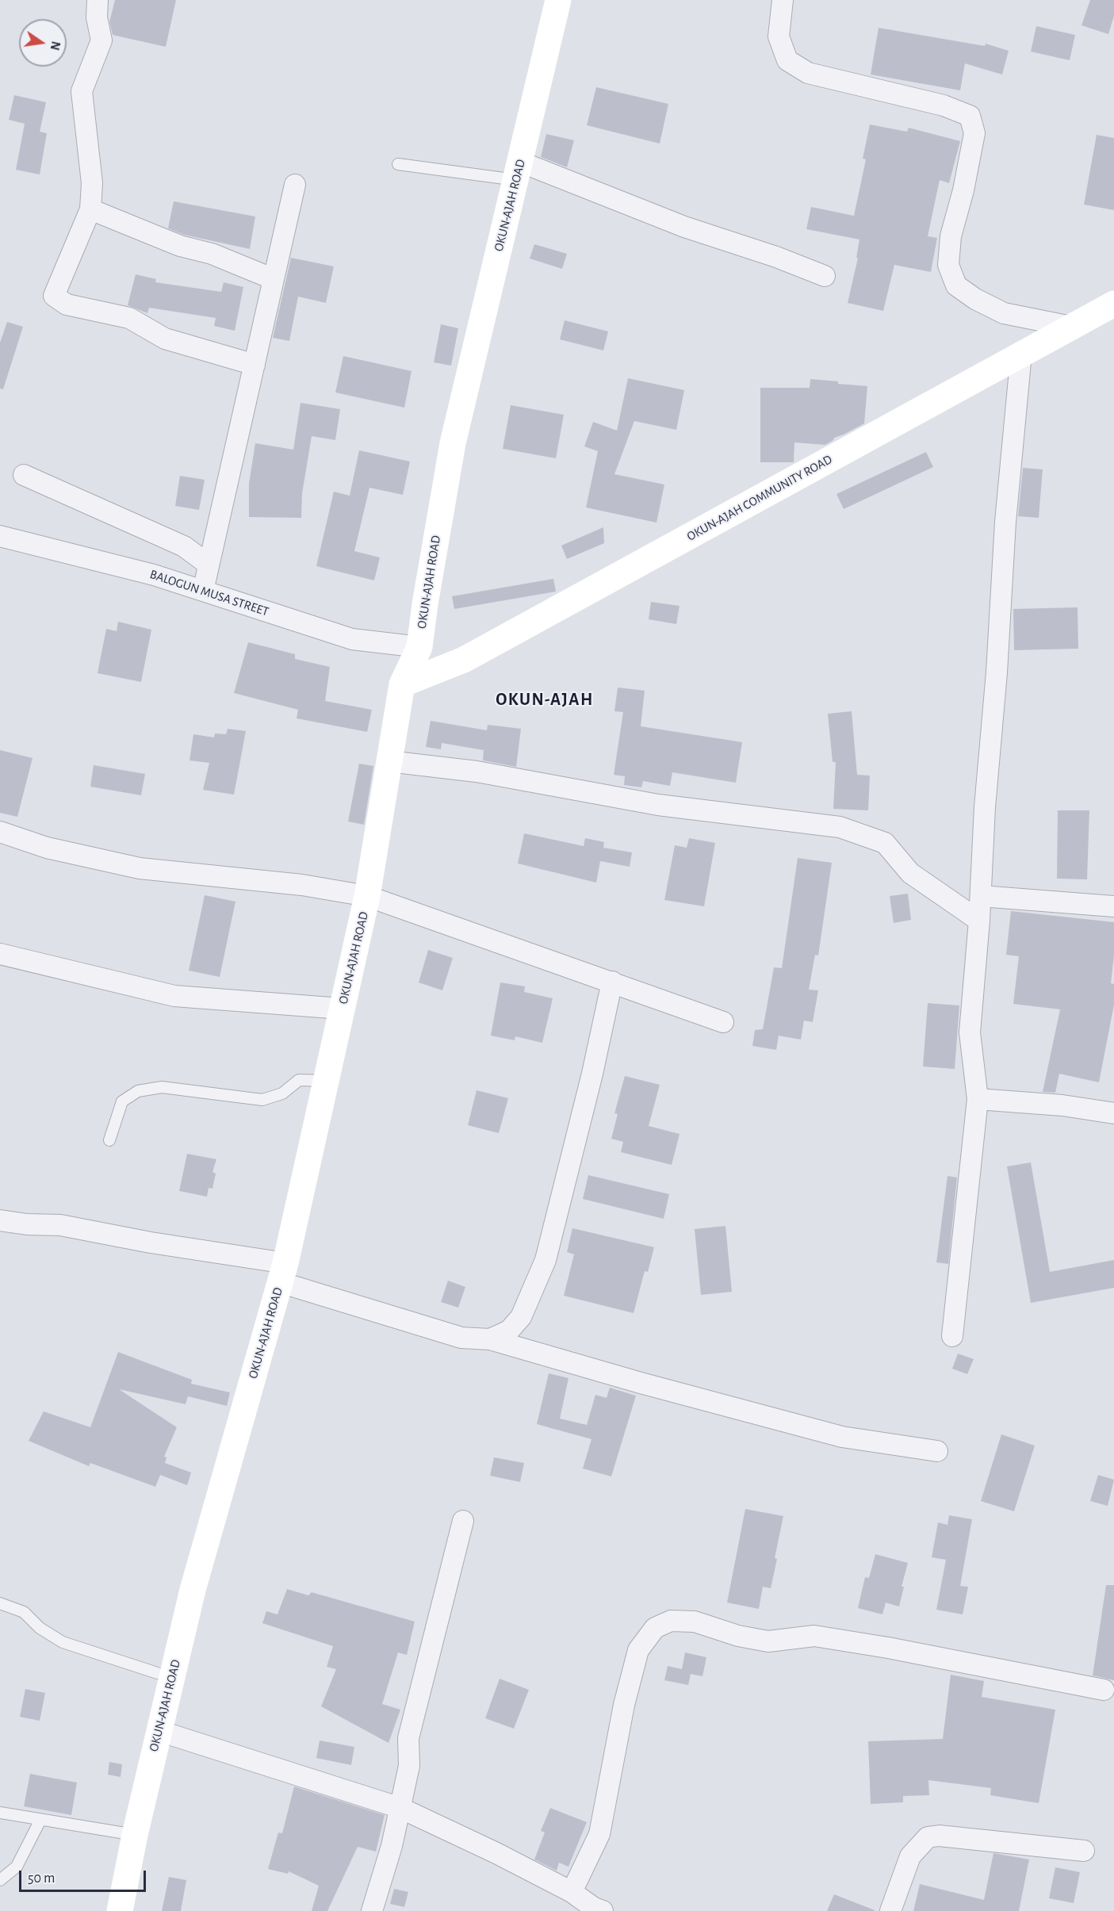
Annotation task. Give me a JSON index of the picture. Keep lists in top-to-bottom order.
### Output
{
  "streets": {
    "street": ["OKUN-AJAH ROAD", "OKUN-AJAH COMMUNITY ROAD", "BALOGUN MUSA STREET"]
  },
  "crossings": [
    ["OKUN-AJAH ROAD", "OKUN-AJAH COMMUNITY ROAD"],
    ["OKUN-AJAH ROAD", "BALOGUN MUSA STREET"]
  ],
  "districts": ["OKUN-AJAH"],
  "scale_bar": "50 m",
  "north": "right"
}
